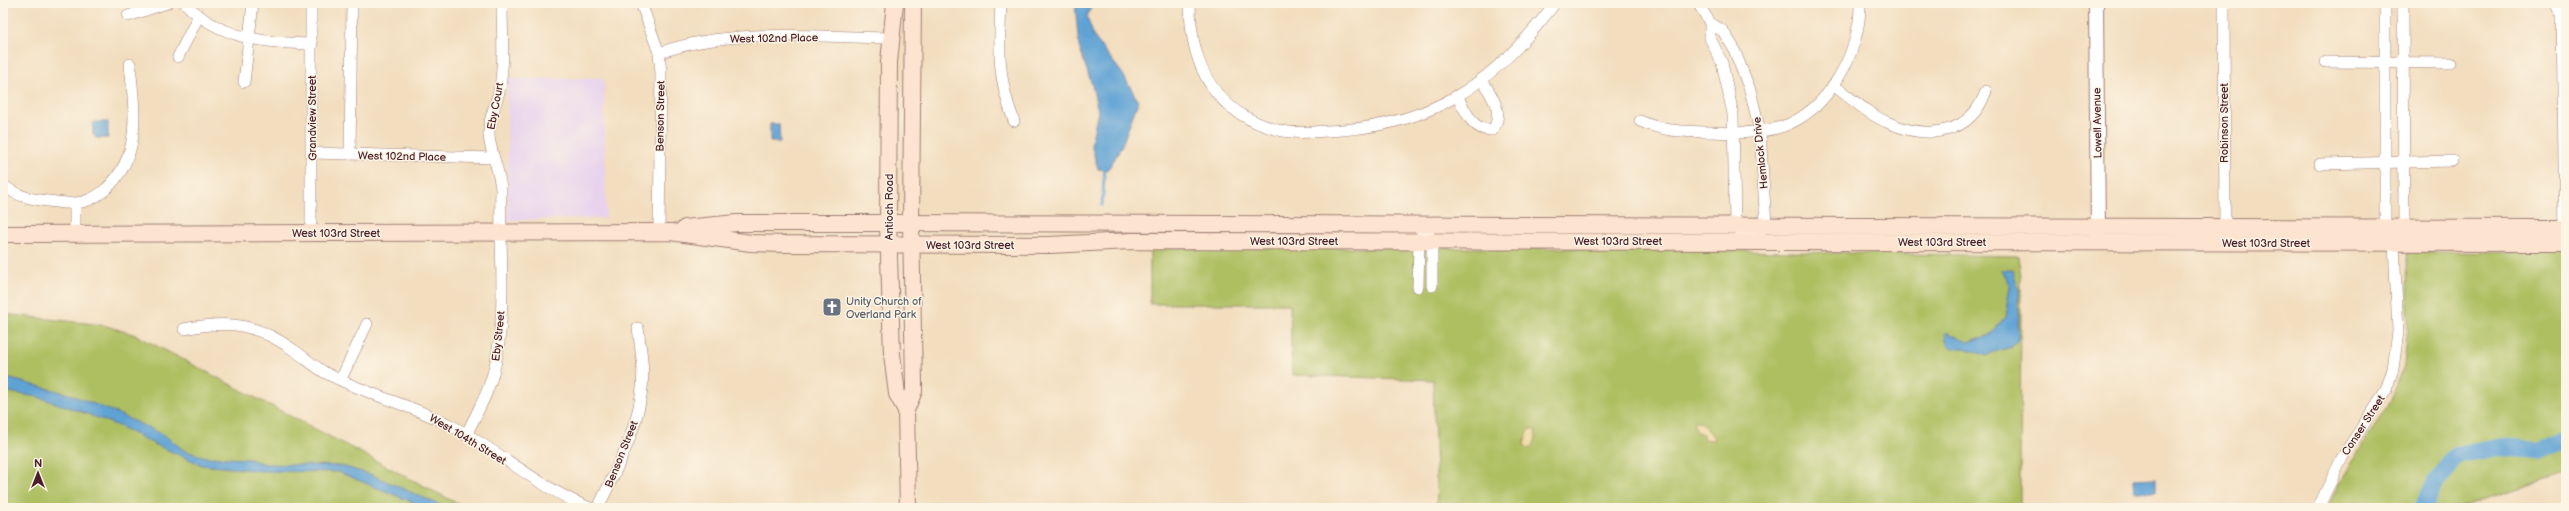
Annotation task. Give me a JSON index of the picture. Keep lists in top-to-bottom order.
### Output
{
  "streets": {
    "main road": ["Antioch Road", "West 103rd Street"],
    "street": [
      "West 102nd Place",
      "Eby Court",
      "Benson Street",
      "Grandview Street",
      "Lowell Avenue",
      "Robinson Street",
      "Hemlock Drive",
      "Eby Street",
      "Conser Street",
      "West 104th Street"
    ]
  },
  "crossings": [
    ["West 102nd Place", "Eby Court"],
    ["West 102nd Place", "Benson Street"],
    ["West 102nd Place", "Grandview Street"],
    ["West 102nd Place", "Antioch Road"],
    ["Eby Court", "West 103rd Street"],
    ["Eby Court", "Eby Street"],
    ["Benson Street", "West 103rd Street"],
    ["Grandview Street", "West 103rd Street"],
    ["Lowell Avenue", "West 103rd Street"],
    ["Robinson Street", "West 103rd Street"],
    ["Hemlock Drive", "West 103rd Street"],
    ["Antioch Road", "West 103rd Street"],
    ["West 103rd Street", "Eby Street"],
    ["West 103rd Street", "Conser Street"],
    ["Eby Street", "West 104th Street"]
  ],
  "places": {
    "church": ["Unity Church of Overland Park"]
  },
  "north": "top"
}
